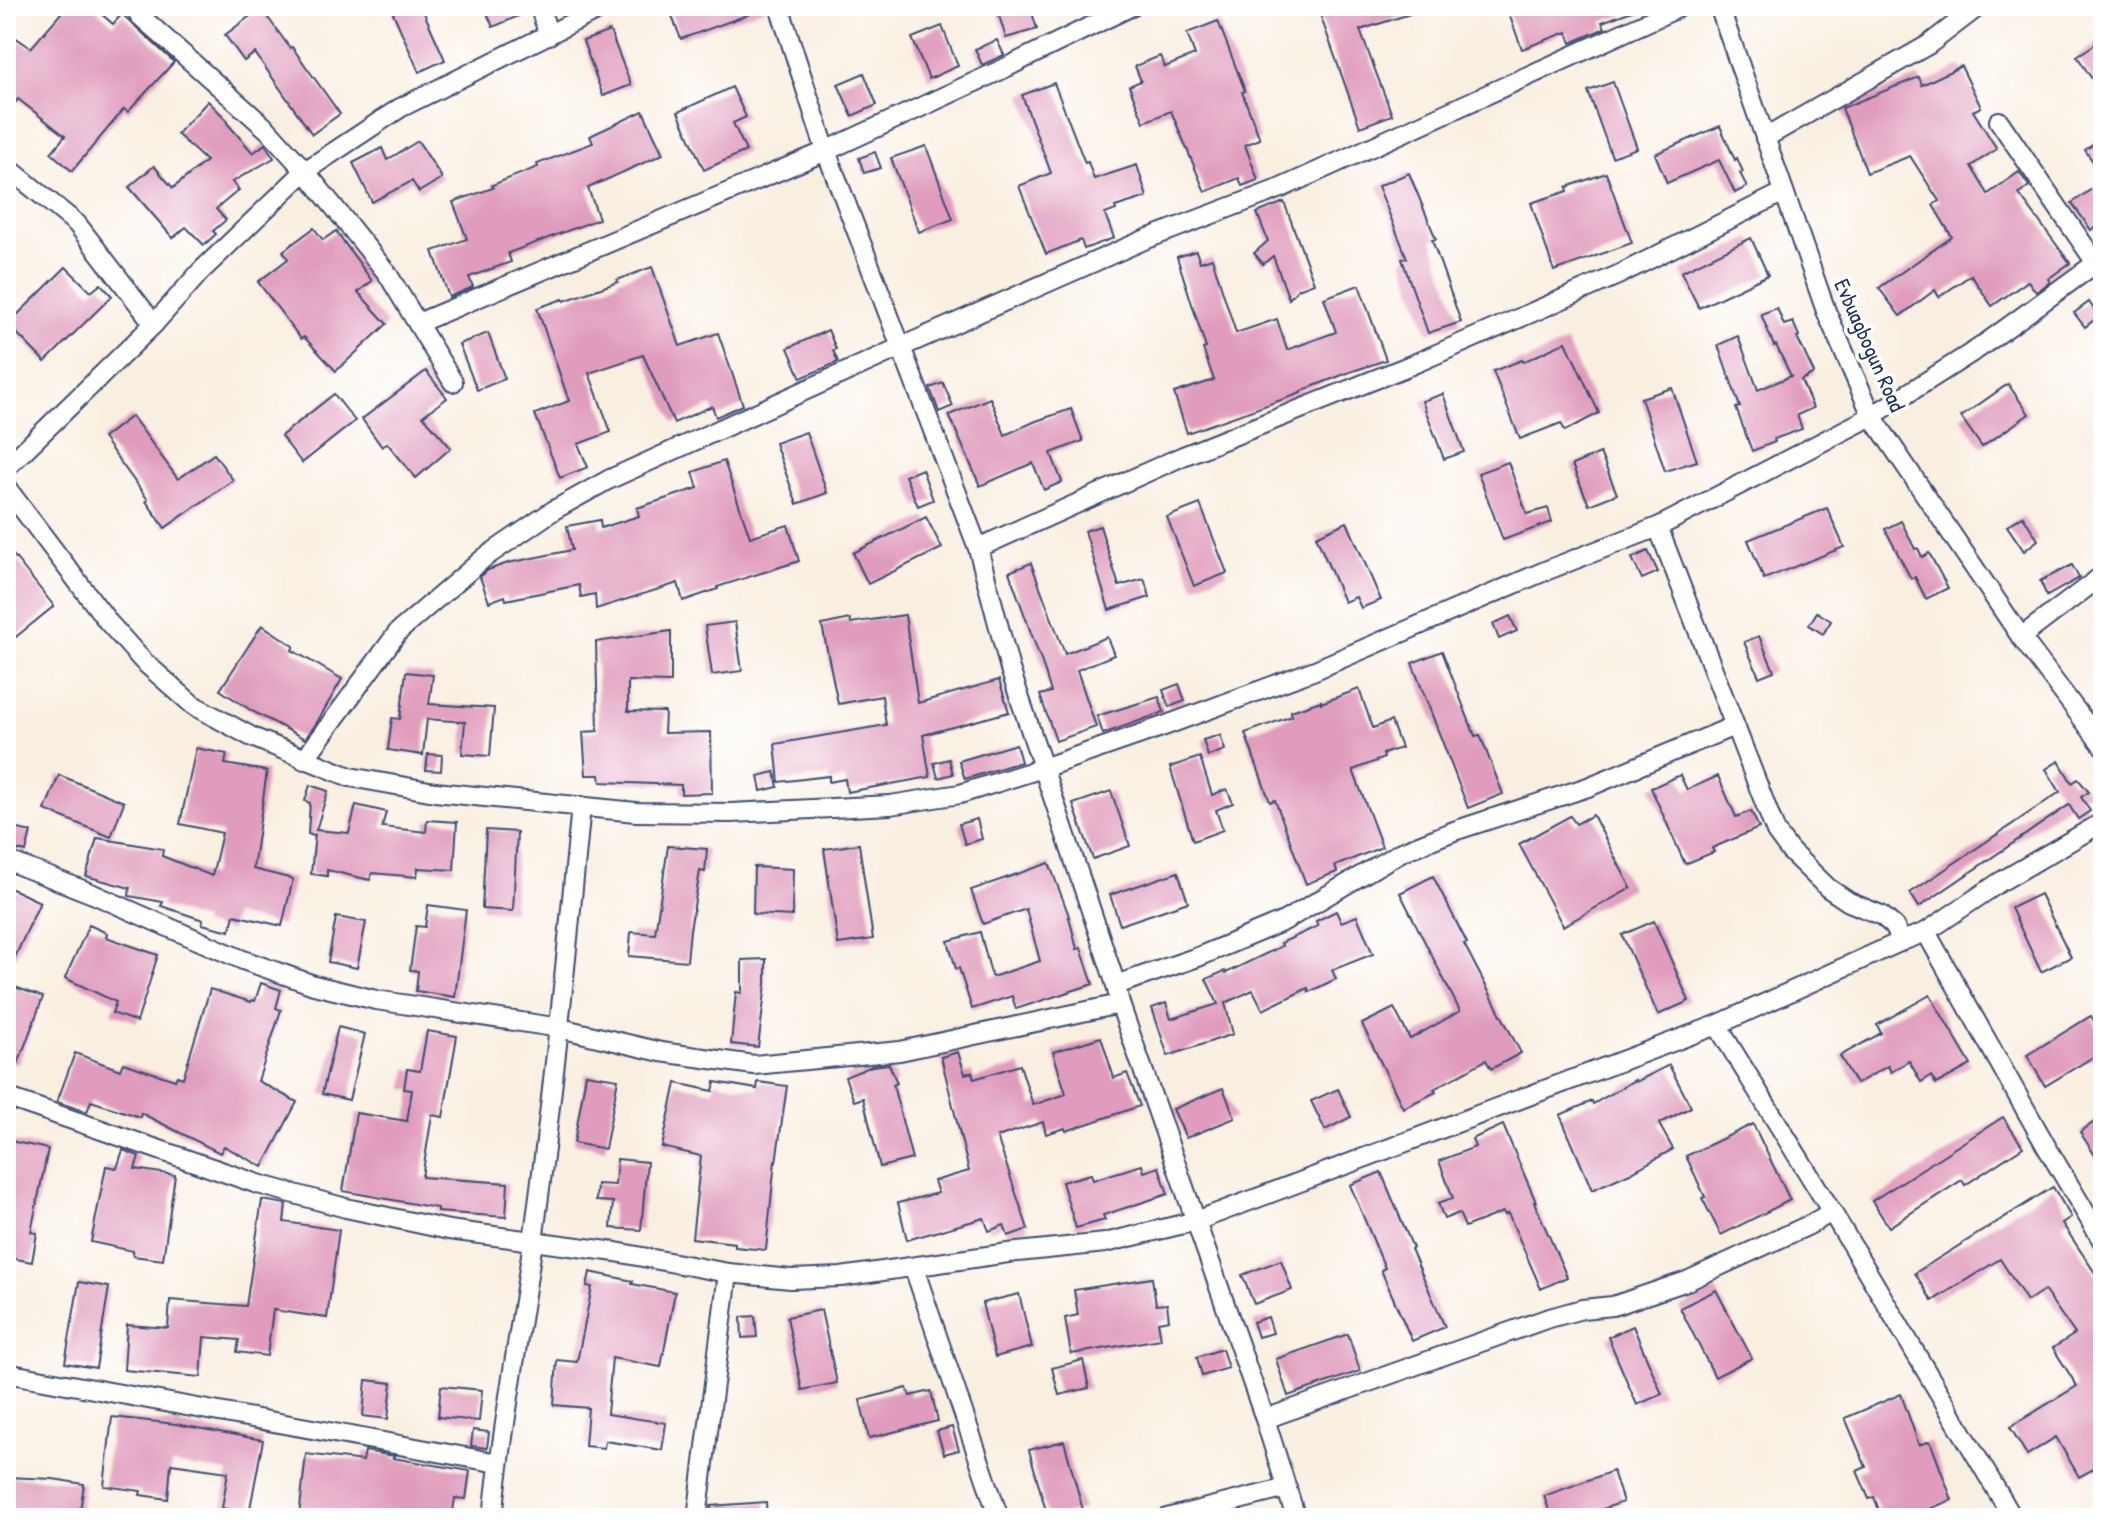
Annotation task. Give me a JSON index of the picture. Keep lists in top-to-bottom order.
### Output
{
  "streets": {
    "street": ["Evbuagbogun Road"]
  }
}
